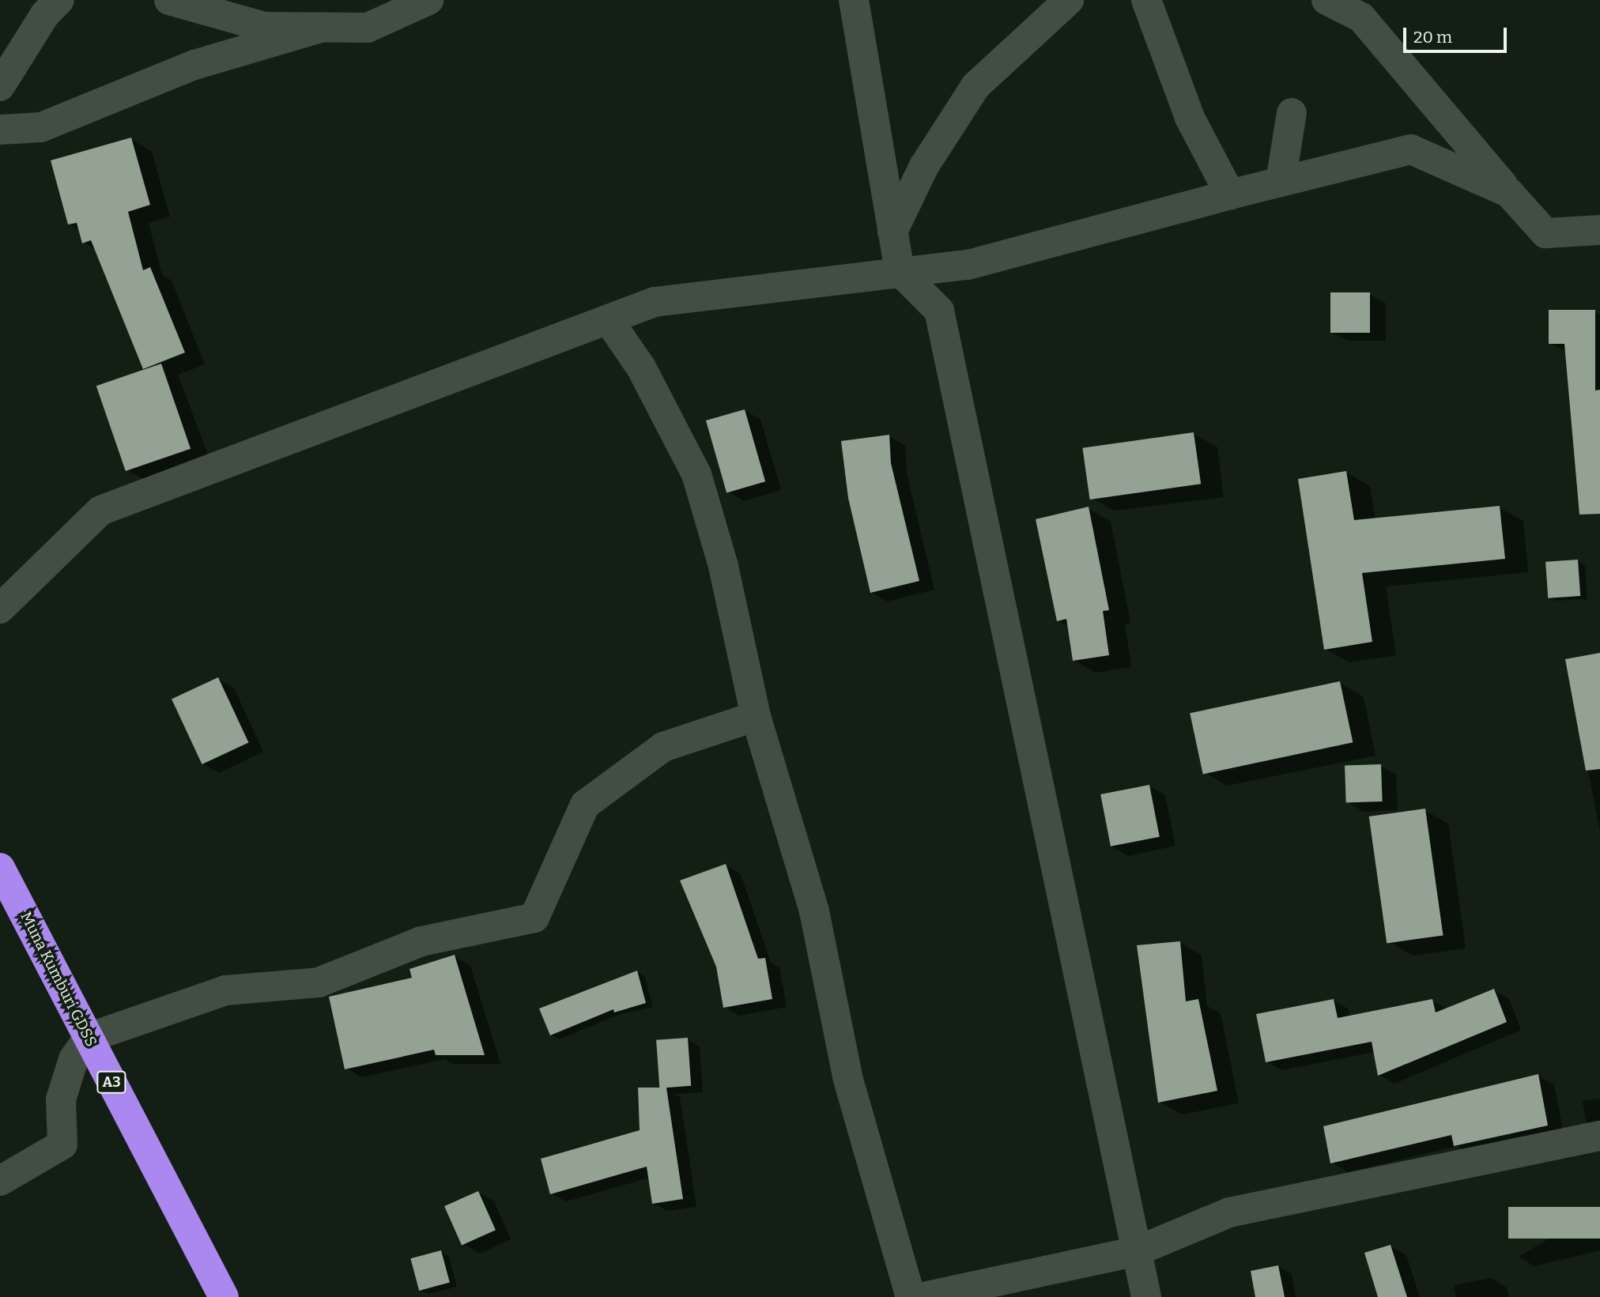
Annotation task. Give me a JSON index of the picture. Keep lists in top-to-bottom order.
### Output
{
  "streets": {
    "highway": ["Muna Kumburi GDSS", "A3"]
  },
  "scale_bar": "20 m"
}
